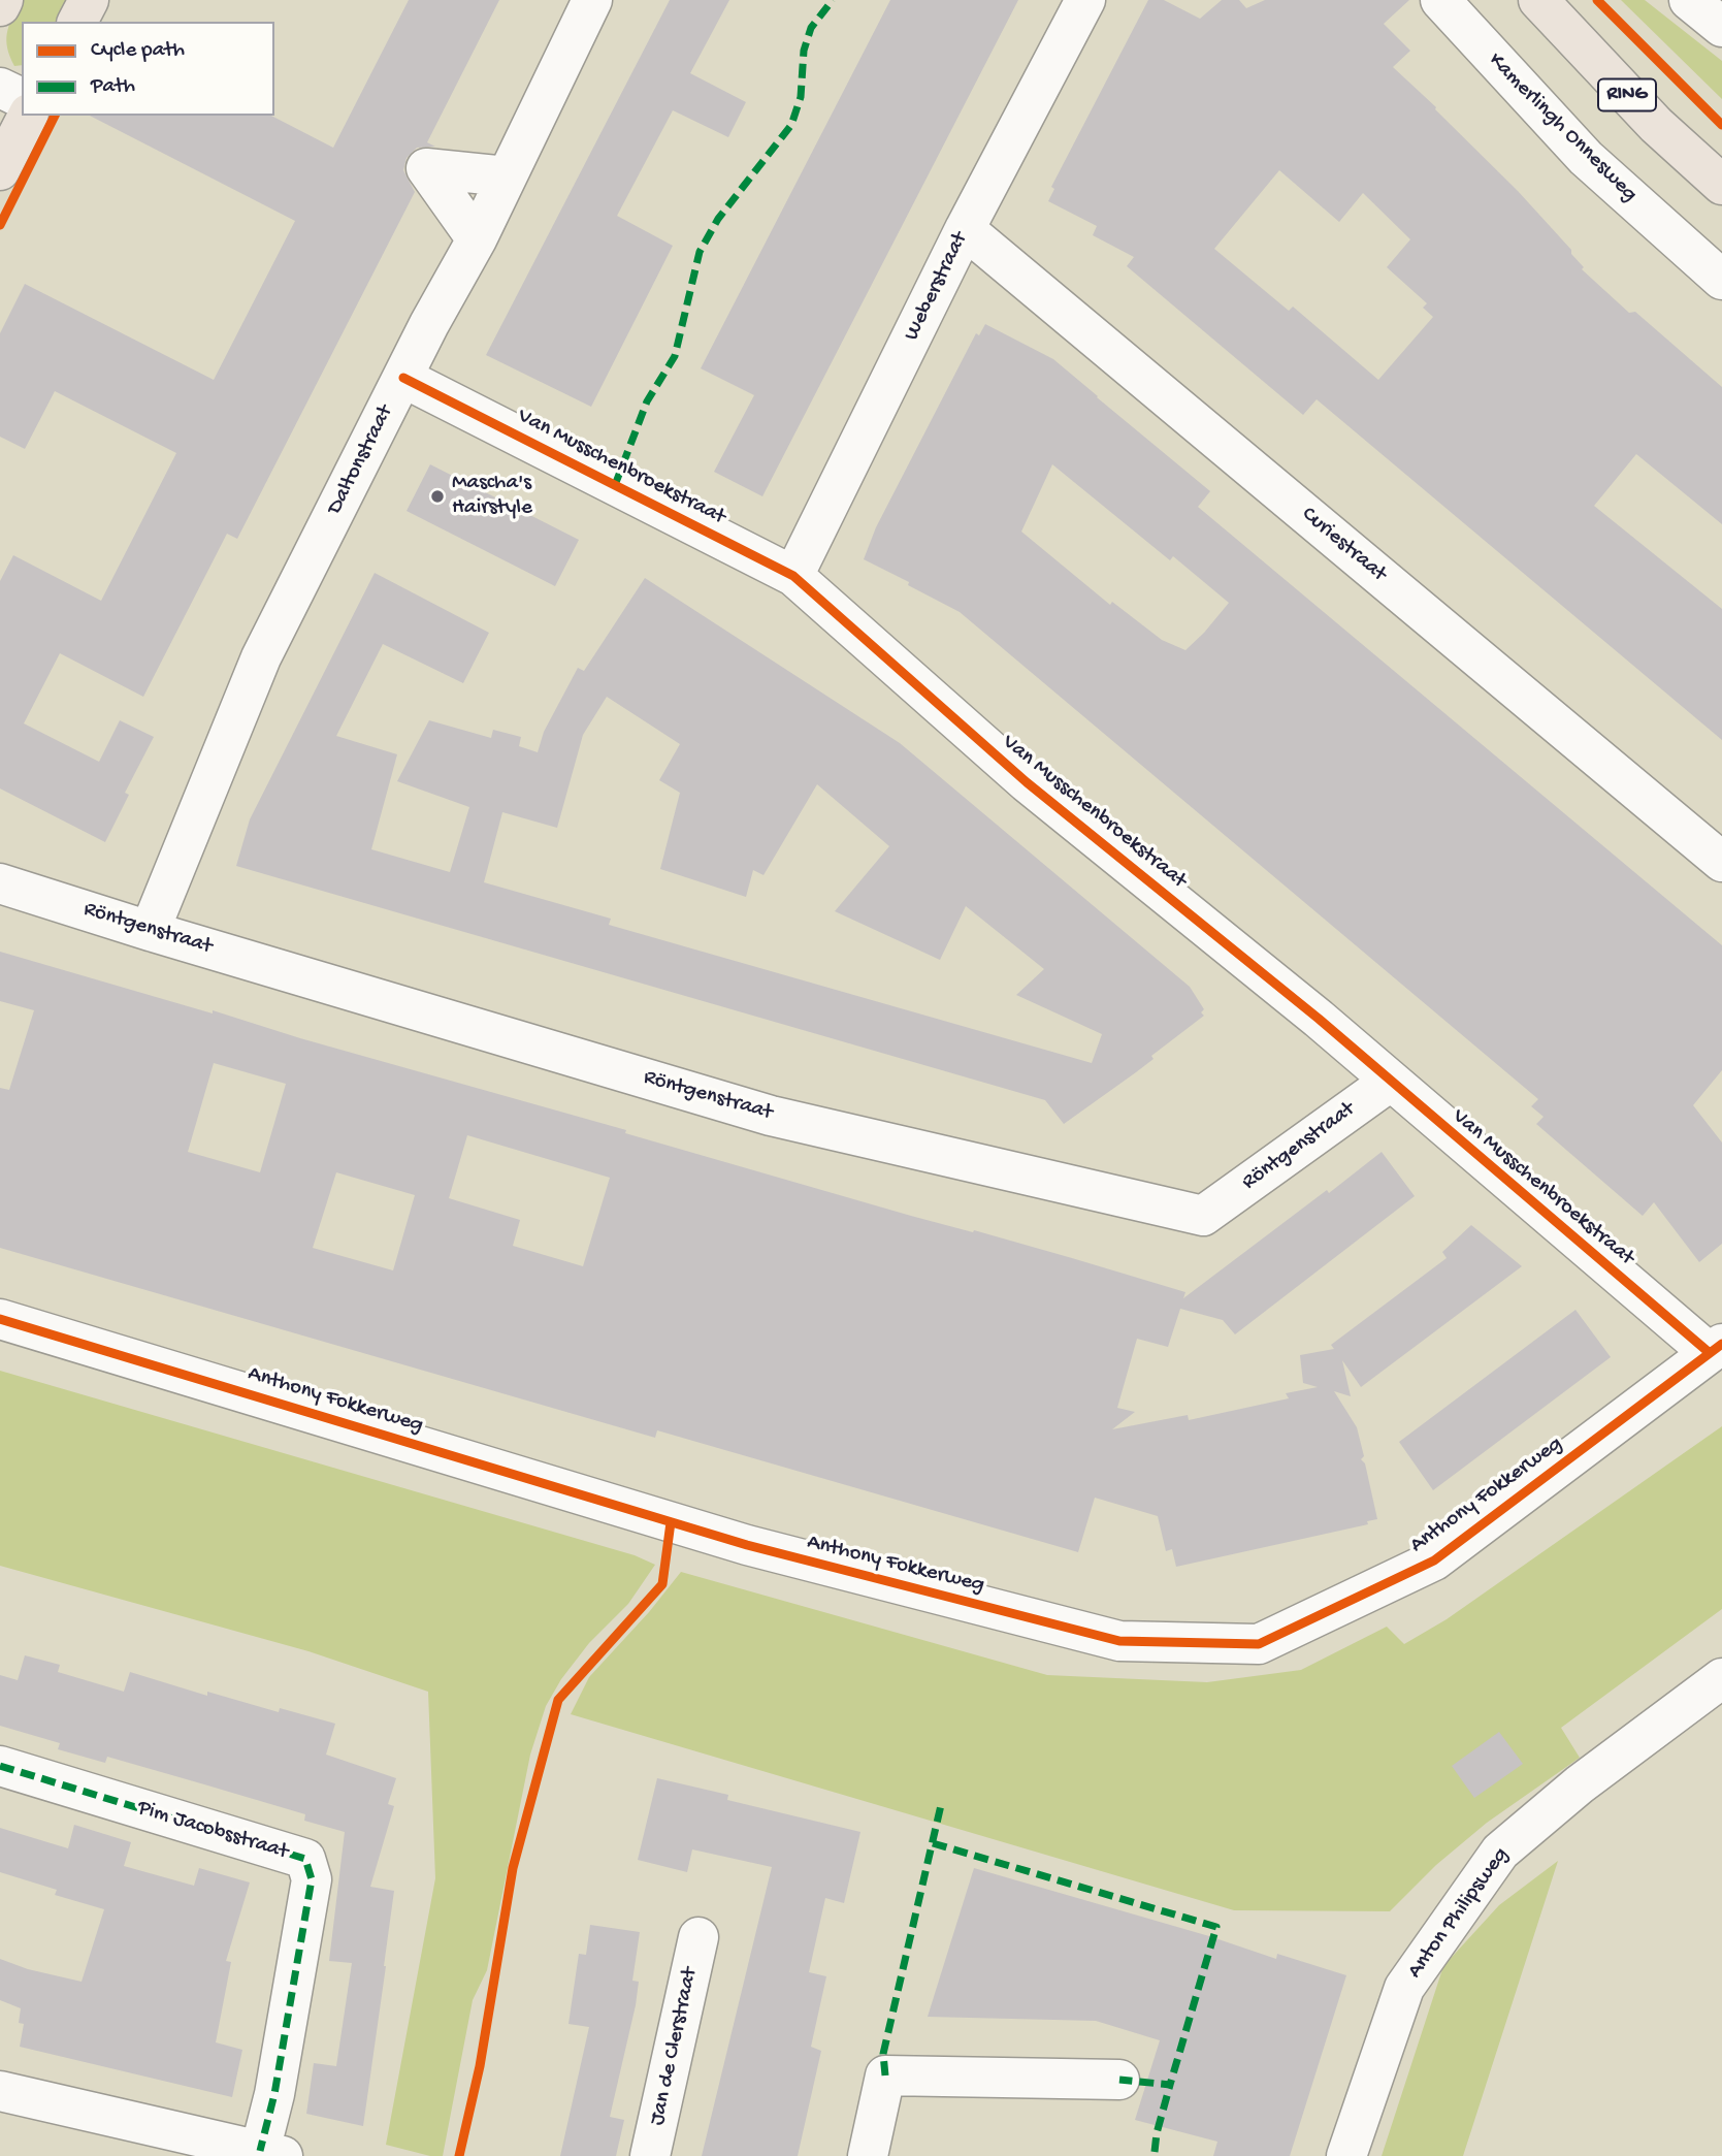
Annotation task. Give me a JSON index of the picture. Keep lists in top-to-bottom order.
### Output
{
  "streets": {
    "main road": ["RING"],
    "street": [
      "Kamerlingh Onnesweg",
      "Weberstraat",
      "Daltonstraat",
      "Van Musschenbroekstraat",
      "Curiestraat",
      "Röntgenstraat",
      "Anthony Fokkerweg",
      "Pim Jacobsstraat",
      "Anton Philipsweg",
      "Jan de Clerstraat"
    ]
  },
  "crossings": [
    ["Weberstraat", "Van Musschenbroekstraat"],
    ["Weberstraat", "Curiestraat"],
    ["Daltonstraat", "Van Musschenbroekstraat"],
    ["Daltonstraat", "Röntgenstraat"],
    ["Van Musschenbroekstraat", "Röntgenstraat"],
    ["Van Musschenbroekstraat", "Anthony Fokkerweg"]
  ],
  "places": ["Mascha's Hairstyle"],
  "legend": ["Cycle path", "Path"]
}
